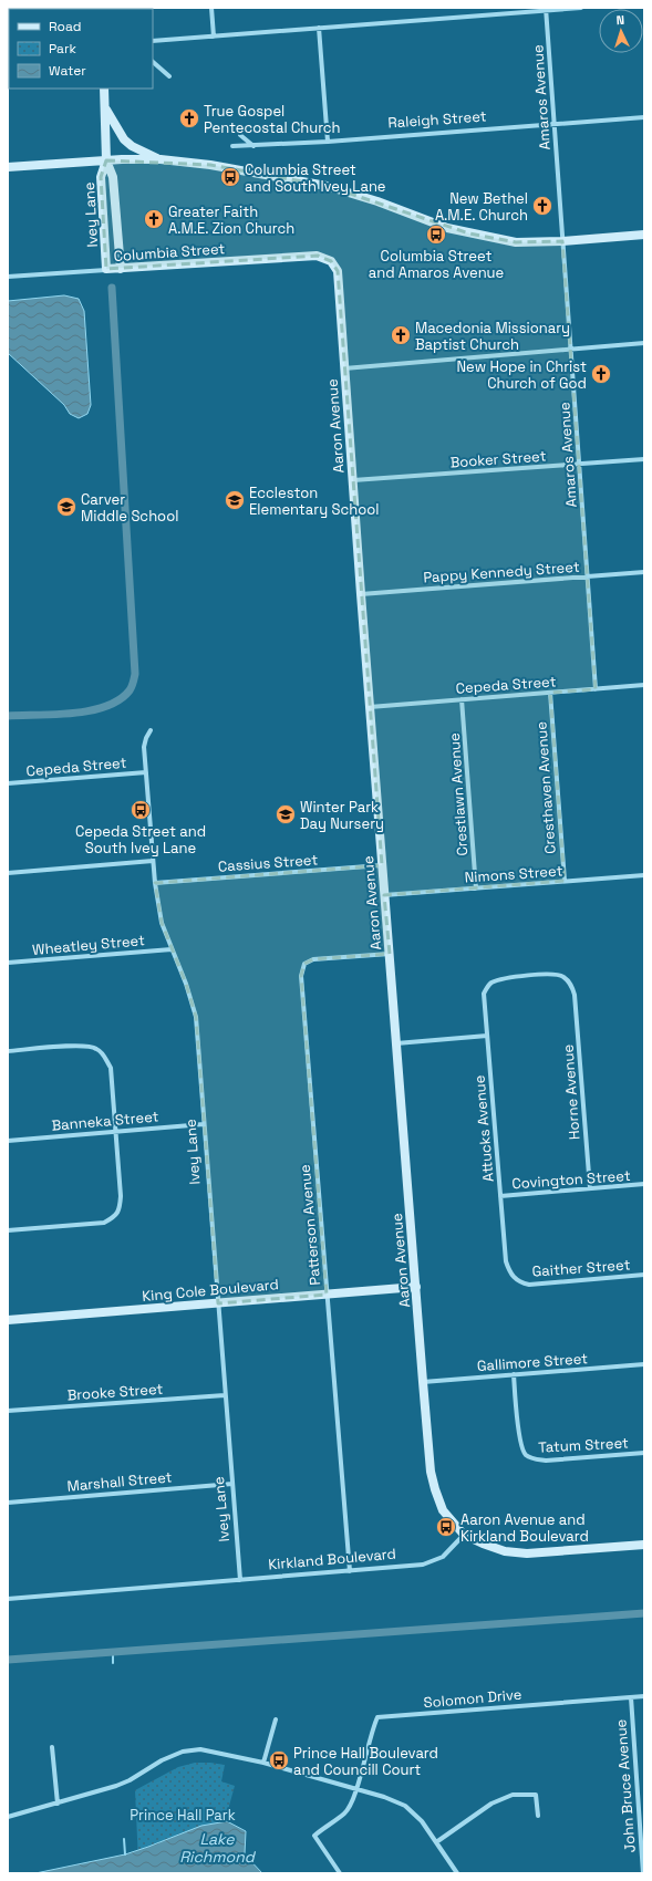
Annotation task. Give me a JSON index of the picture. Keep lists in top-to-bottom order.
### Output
{
  "streets": {
    "street": [
      "Amaros Avenue",
      "Raleigh Street",
      "Ivey Lane",
      "Columbia Street",
      "Aaron Avenue",
      "Booker Street",
      "Pappy Kennedy Street",
      "Cepeda Street",
      "Cresthaven Avenue",
      "Crestlawn Avenue",
      "Cassius Street",
      "Nimons Street",
      "Wheatley Street",
      "Horne Avenue",
      "Banneka Street",
      "Attucks Avenue",
      "Covington Street",
      "Patterson Avenue",
      "Gaither Street",
      "King Cole Boulevard",
      "Gallimore Street",
      "Brooke Street",
      "Tatum Street",
      "Marshall Street",
      "Kirkland Boulevard",
      "Solomon Drive",
      "John Bruce Avenue"
    ]
  },
  "crossings": [
    ["Amaros Avenue", "Raleigh Street"],
    ["Amaros Avenue", "Booker Street"],
    ["Amaros Avenue", "Pappy Kennedy Street"],
    ["Amaros Avenue", "Cepeda Street"],
    ["Ivey Lane", "Columbia Street"],
    ["Ivey Lane", "Cepeda Street"],
    ["Ivey Lane", "Cassius Street"],
    ["Ivey Lane", "Wheatley Street"],
    ["Ivey Lane", "Banneka Street"],
    ["Ivey Lane", "King Cole Boulevard"],
    ["Ivey Lane", "Brooke Street"],
    ["Ivey Lane", "Marshall Street"],
    ["Ivey Lane", "Kirkland Boulevard"],
    ["Columbia Street", "Aaron Avenue"],
    ["Aaron Avenue", "Booker Street"],
    ["Aaron Avenue", "Pappy Kennedy Street"],
    ["Aaron Avenue", "Cepeda Street"],
    ["Aaron Avenue", "Cassius Street"],
    ["Aaron Avenue", "Nimons Street"],
    ["Aaron Avenue", "Patterson Avenue"],
    ["Aaron Avenue", "King Cole Boulevard"],
    ["Aaron Avenue", "Gallimore Street"],
    ["Aaron Avenue", "Kirkland Boulevard"],
    ["Cepeda Street", "Cresthaven Avenue"],
    ["Cepeda Street", "Crestlawn Avenue"],
    ["Cresthaven Avenue", "Nimons Street"],
    ["Crestlawn Avenue", "Nimons Street"],
    ["Horne Avenue", "Attucks Avenue"],
    ["Horne Avenue", "Covington Street"],
    ["Attucks Avenue", "Covington Street"],
    ["Attucks Avenue", "Gaither Street"],
    ["Patterson Avenue", "King Cole Boulevard"],
    ["Patterson Avenue", "Kirkland Boulevard"],
    ["Gallimore Street", "Tatum Street"],
    ["Solomon Drive", "John Bruce Avenue"]
  ],
  "water": ["Lake Richmond"],
  "parks": ["Prince Hall Park"],
  "places": {
    "church": [
      "True Gospel Pentecostal Church",
      "New Bethel A.M.E. Church",
      "Greater Faith A.M.E. Zion Church",
      "Macedonia Missionary Baptist Church",
      "New Hope in Christ Church of God"
    ],
    "bus stop": [
      "Columbia Street and South Ivey Lane",
      "Columbia Street and Amaros Avenue",
      "Cepeda Street and South Ivey Lane",
      "Aaron Avenue and Kirkland Boulevard",
      "Prince Hall Boulevard and Councill Court"
    ],
    "school or university": ["Eccleston Elementary School", "Carver Middle School", "Winter Park Day Nursery"]
  },
  "legend": ["Road", "Park", "Water"],
  "north": "top"
}
